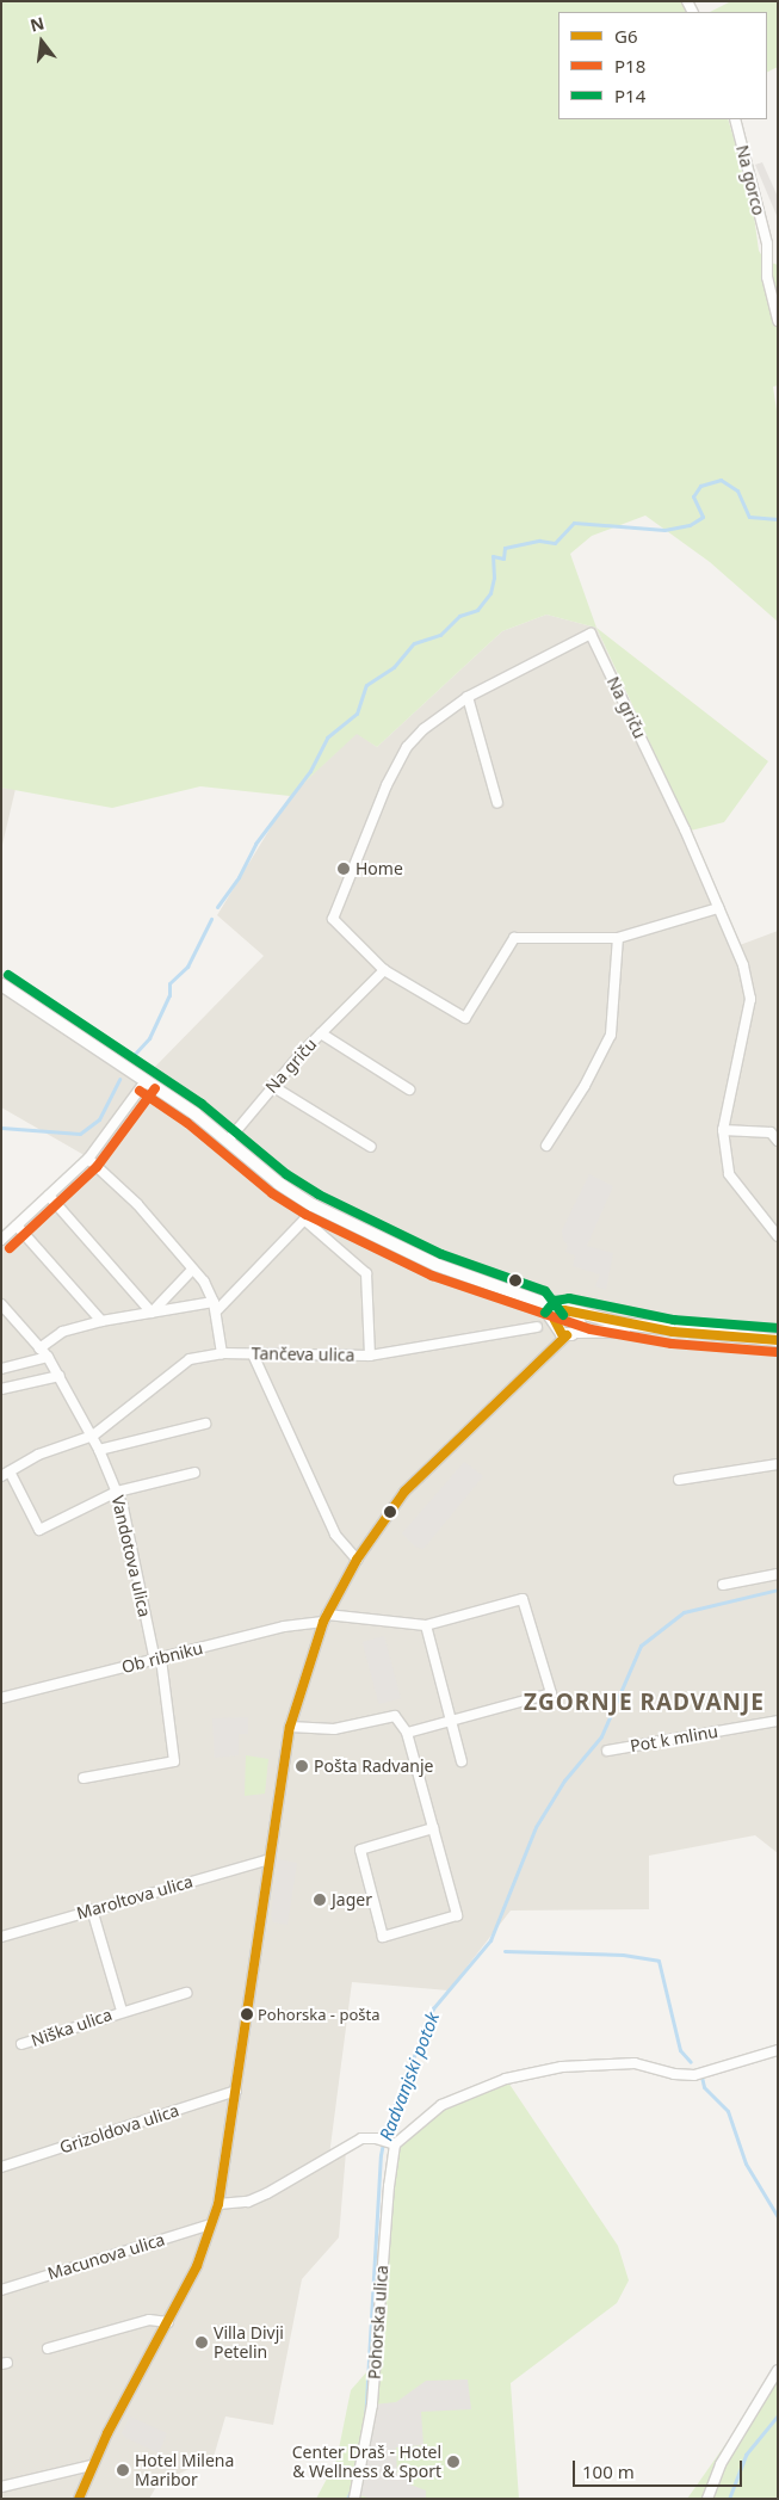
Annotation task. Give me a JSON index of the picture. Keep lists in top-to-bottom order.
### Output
{
  "streets": {
    "street": [
      "Na gorco",
      "Na griču",
      "Tančeva ulica",
      "Vandotova ulica",
      "Ob ribniku",
      "Pot k mlinu",
      "Maroltova ulica",
      "Niška ulica",
      "Grizoldova ulica",
      "Macunova ulica",
      "Pohorska ulica"
    ]
  },
  "crossings": [
    ["Tančeva ulica", "Vandotova ulica"],
    ["Vandotova ulica", "Ob ribniku"],
    ["Maroltova ulica", "Niška ulica"]
  ],
  "districts": ["ZGORNJE RADVANJE"],
  "water": ["Radvanjski potok"],
  "places": [
    "Home",
    "Pošta Radvanje",
    "Jager",
    "Pohorska - pošta",
    "Villa Divji Petelin",
    "Center Draš - Hotel & Wellness & Sport",
    "Hotel Milena Maribor"
  ],
  "lines": ["transit line P14", "transit line P18", "transit line G6"],
  "legend": ["G6", "P18", "P14"],
  "scale_bar": "100 m",
  "north": "top"
}
